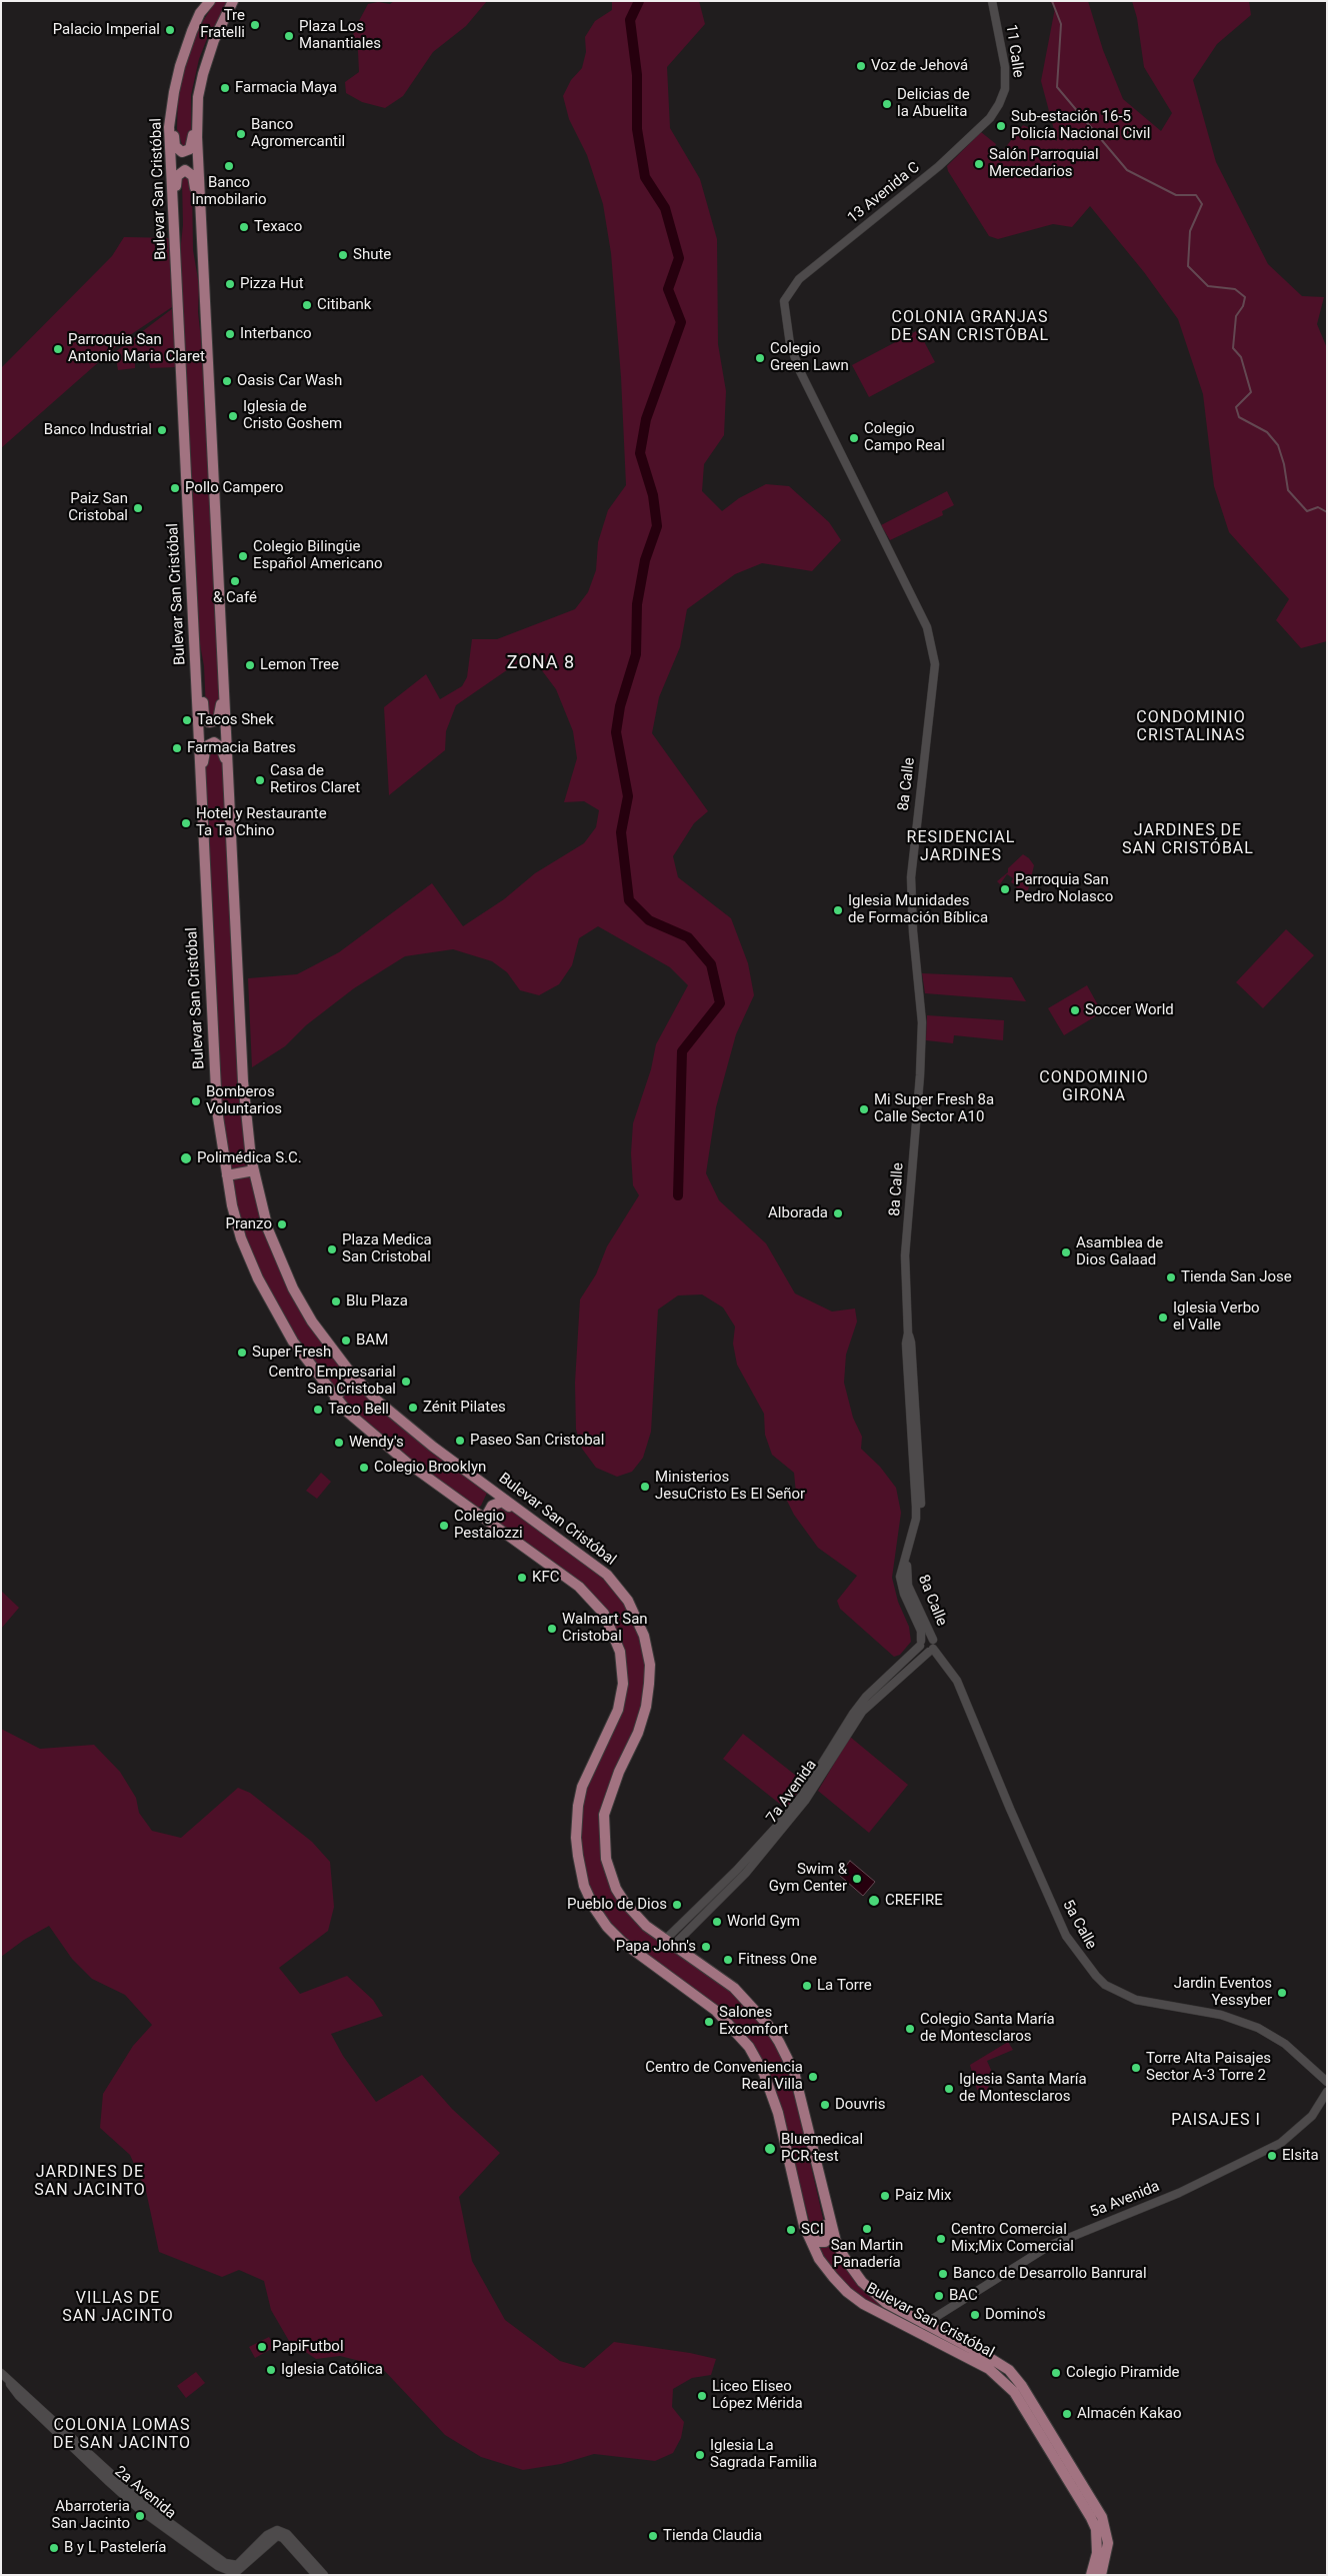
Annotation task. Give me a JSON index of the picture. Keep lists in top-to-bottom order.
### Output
{
  "streets": {
    "main road": ["Bulevar San Cristóbal"],
    "street": [
      "11 Calle",
      "13 Avenida C",
      "8a Calle",
      "7a Avenida",
      "5a Calle",
      "5a Avenida",
      "2a Avenida"
    ]
  },
  "crossings": [
    ["11 Calle", "13 Avenida C"],
    ["Bulevar San Cristóbal", "7a Avenida"],
    ["Bulevar San Cristóbal", "5a Avenida"],
    ["13 Avenida C", "8a Calle"],
    ["8a Calle", "7a Avenida"],
    ["8a Calle", "5a Calle"],
    ["7a Avenida", "5a Calle"]
  ],
  "districts": [
    "COLONIA GRANJAS DE SAN CRISTÓBAL",
    "ZONA 8",
    "CONDOMINIO CRISTALINAS",
    "JARDINES DE SAN CRISTÓBAL",
    "RESIDENCIAL JARDINES",
    "CONDOMINIO GIRONA",
    "PAISAJES I",
    "JARDINES DE SAN JACINTO",
    "VILLAS DE SAN JACINTO",
    "COLONIA LOMAS DE SAN JACINTO"
  ],
  "places": [
    "Tre Fratelli",
    "Palacio Imperial",
    "Plaza Los Manantiales",
    "Voz de Jehová",
    "Farmacia Maya",
    "Delicias de la Abuelita",
    "Sub-estación 16-5 Policía Nacional Civil",
    "Banco Agromercantil",
    "Salón Parroquial Mercedarios",
    "Banco Inmobilario",
    "Texaco",
    "Shute",
    "Pizza Hut",
    "Citibank",
    "Interbanco",
    "Parroquia San Antonio Maria Claret",
    "Colegio Green Lawn",
    "Oasis Car Wash",
    "Iglesia de Cristo Goshem",
    "Banco Industrial",
    "Colegio Campo Real",
    "Pollo Campero",
    "Paiz San Cristobal",
    "Colegio Bilingüe Español Americano",
    "& Café",
    "Lemon Tree",
    "Tacos Shek",
    "Farmacia Batres",
    "Casa de Retiros Claret",
    "Hotel y Restaurante Ta Ta Chino",
    "Parroquia San Pedro Nolasco",
    "Iglesia Munidades de Formación Bíblica",
    "Soccer World",
    "Bomberos Voluntarios",
    "Mi Super Fresh 8a Calle Sector A10",
    "Polimédica S.C.",
    "Alborada",
    "Pranzo",
    "Plaza Medica San Cristobal",
    "Asamblea de Dios Galaad",
    "Tienda San Jose",
    "Blu Plaza",
    "Iglesia Verbo el Valle",
    "BAM",
    "Super Fresh",
    "Centro Empresarial San Cristobal",
    "Zénit Pilates",
    "Taco Bell",
    "Paseo San Cristobal",
    "Wendy's",
    "Colegio Brooklyn",
    "Ministerios JesuCristo Es El Señor",
    "Colegio Pestalozzi",
    "KFC",
    "Walmart San Cristobal",
    "Swim & Gym Center",
    "CREFIRE",
    "Pueblo de Dios",
    "World Gym",
    "Papa John's",
    "Fitness One",
    "La Torre",
    "Jardin Eventos Yessyber",
    "Salones Excomfort",
    "Colegio Santa María de Montesclaros",
    "Torre Alta Paisajes Sector A-3 Torre 2",
    "Centro de Conveniencia Real Villa",
    "Iglesia Santa María de Montesclaros",
    "Douvris",
    "Bluemedical PCR test",
    "Elsita",
    "Paiz Mix",
    "San Martin Panadería",
    "SCI",
    "Centro Comercial Mix;Mix Comercial",
    "Banco de Desarrollo Banrural",
    "BAC",
    "Domino's",
    "PapiFutbol",
    "Iglesia Católica",
    "Colegio Piramide",
    "Liceo Eliseo López Mérida",
    "Almacén Kakao",
    "Iglesia La Sagrada Familia",
    "Abarroteria San Jacinto",
    "Tienda Claudia",
    "B y L Pastelería"
  ]
}
